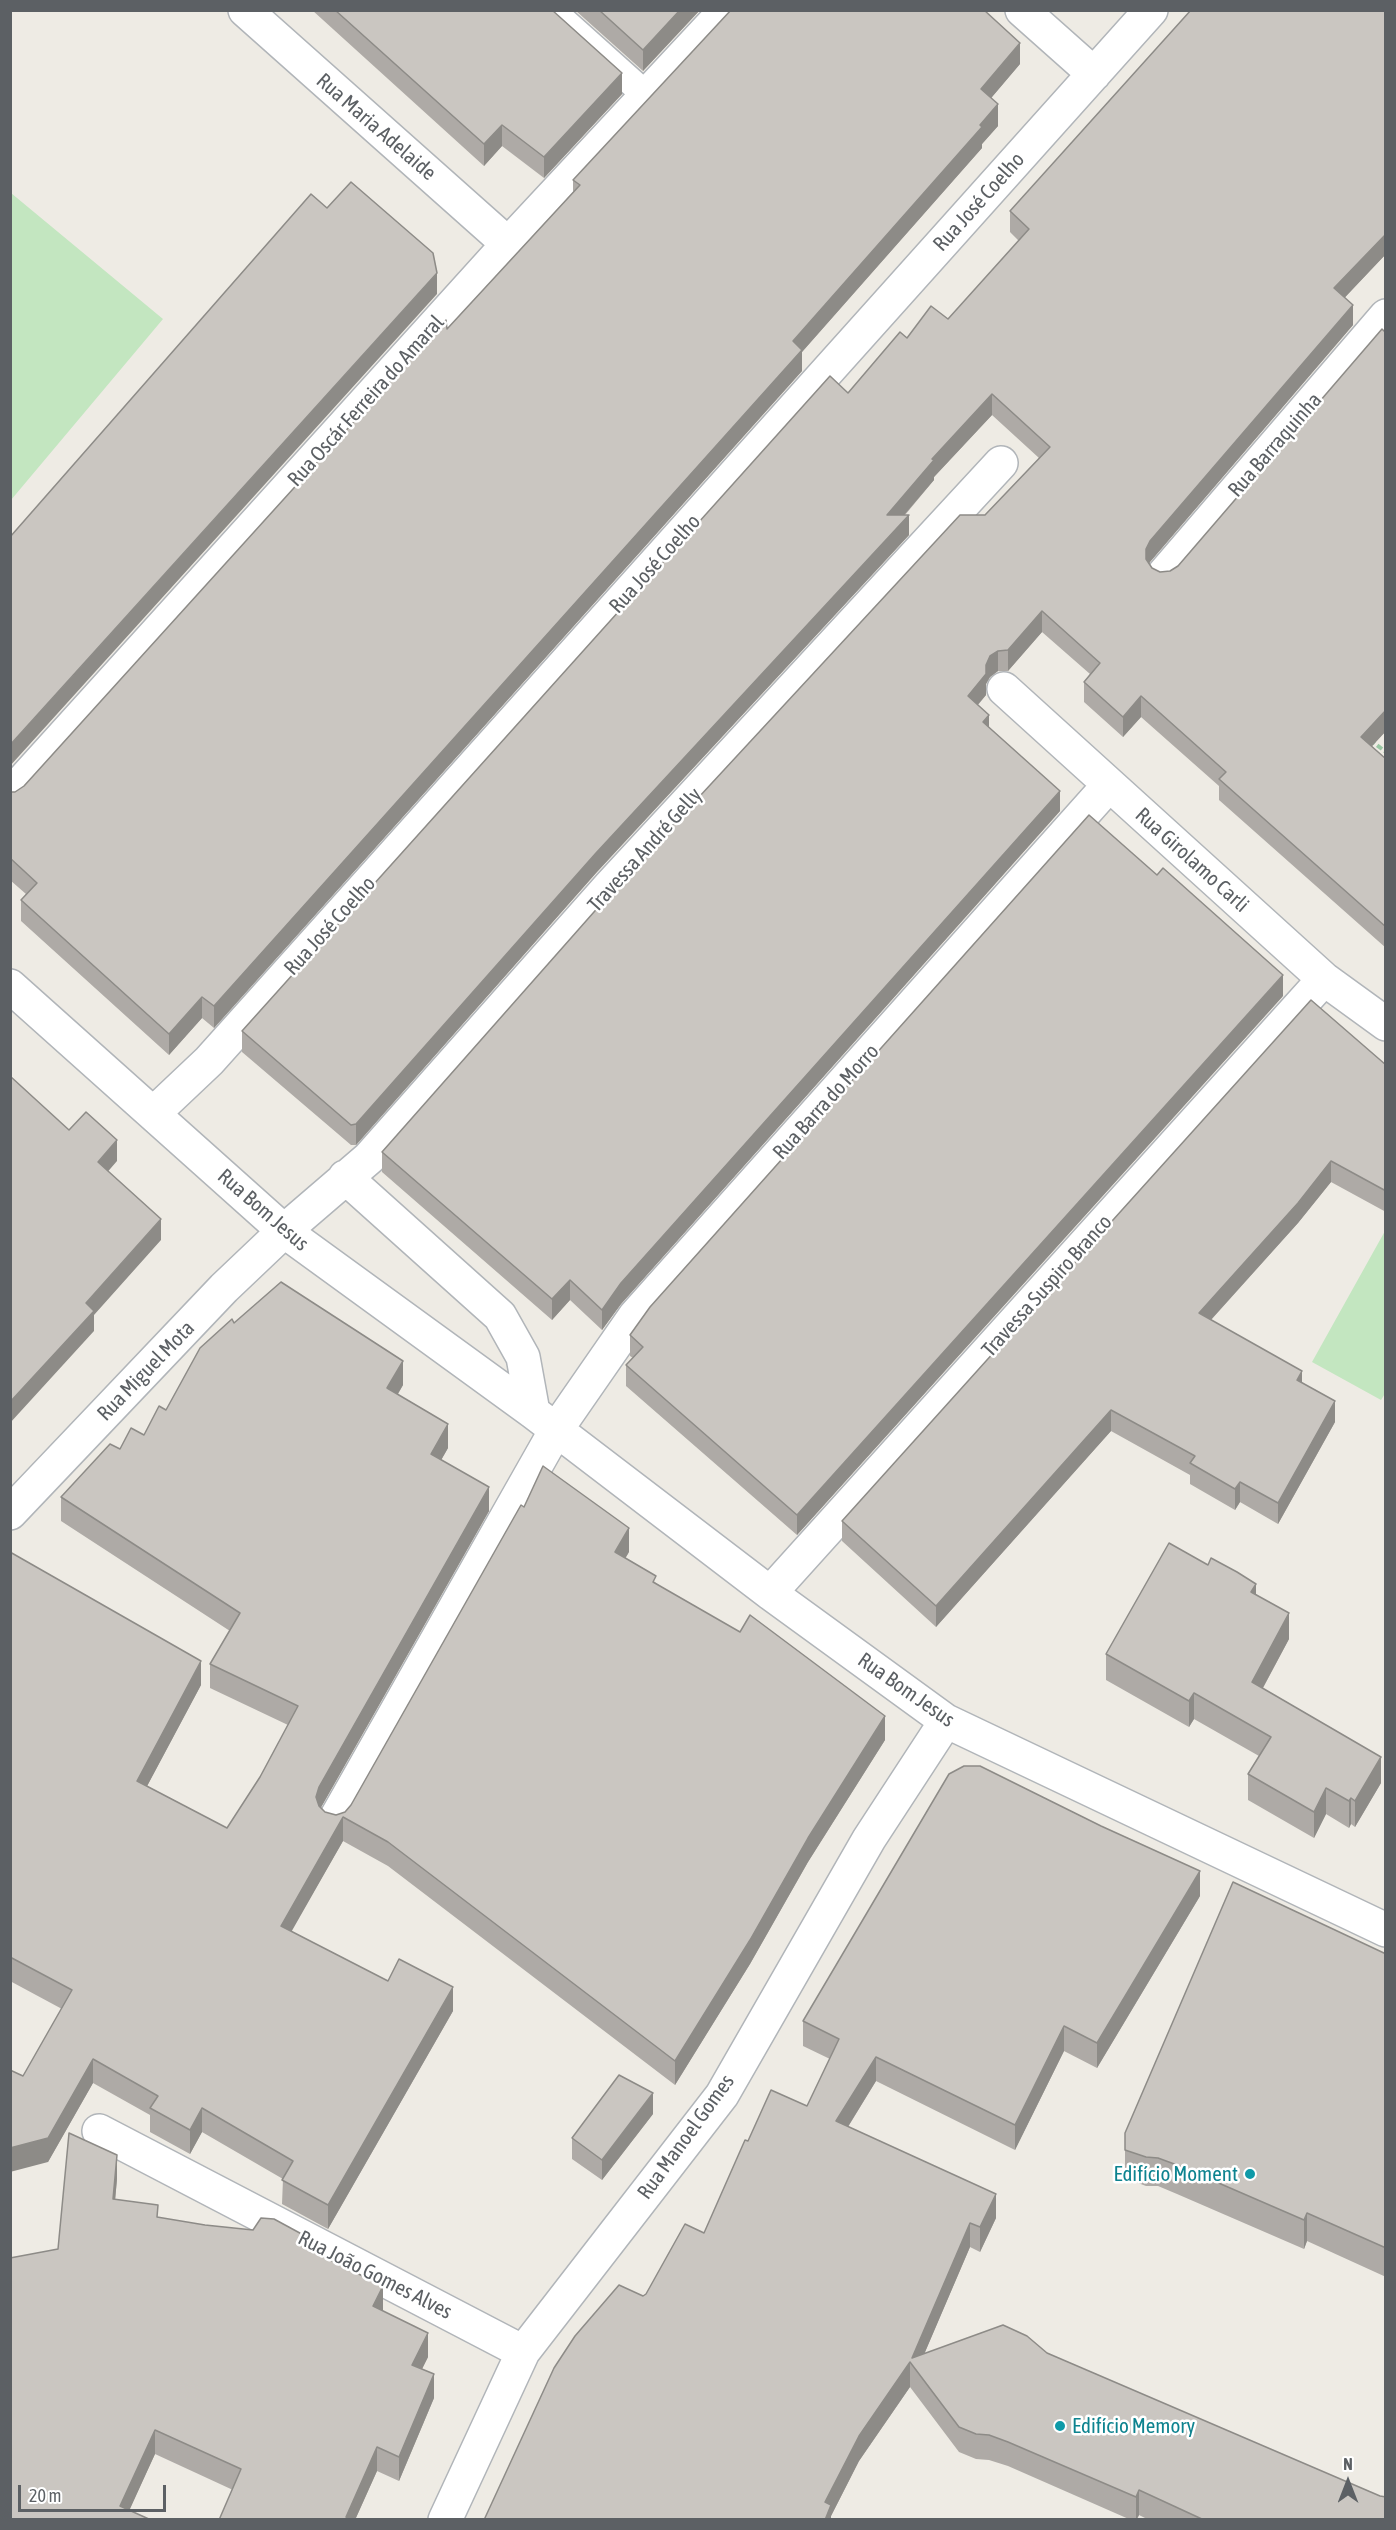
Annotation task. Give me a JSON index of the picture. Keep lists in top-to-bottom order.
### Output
{
  "streets": {
    "street": [
      "Rua Maria Adelaide",
      "Rua José Coelho",
      "Rua Oscár Ferreira do Amaral",
      "Rua Barraquinha",
      "Travessa André Gelly",
      "Rua Girolamo Carli",
      "Rua Barra do Morro",
      "Rua Bom Jesus",
      "Travessa Suspiro Branco",
      "Rua Miguel Mota",
      "Rua Manoel Gomes",
      "Rua João Gomes Alves"
    ]
  },
  "crossings": [
    ["Rua Maria Adelaide", "Rua Oscár Ferreira do Amaral"],
    ["Rua José Coelho", "Rua Bom Jesus"],
    ["Travessa André Gelly", "Rua Bom Jesus"],
    ["Travessa André Gelly", "Rua Miguel Mota"],
    ["Rua Girolamo Carli", "Rua Barra do Morro"],
    ["Rua Girolamo Carli", "Travessa Suspiro Branco"],
    ["Rua Barra do Morro", "Rua Bom Jesus"],
    ["Rua Bom Jesus", "Travessa Suspiro Branco"],
    ["Rua Bom Jesus", "Rua Miguel Mota"],
    ["Rua Bom Jesus", "Rua Manoel Gomes"],
    ["Rua Manoel Gomes", "Rua João Gomes Alves"]
  ],
  "places": ["Edifício Moment", "Edifício Memory"],
  "scale_bar": "20 m",
  "north": "top"
}
